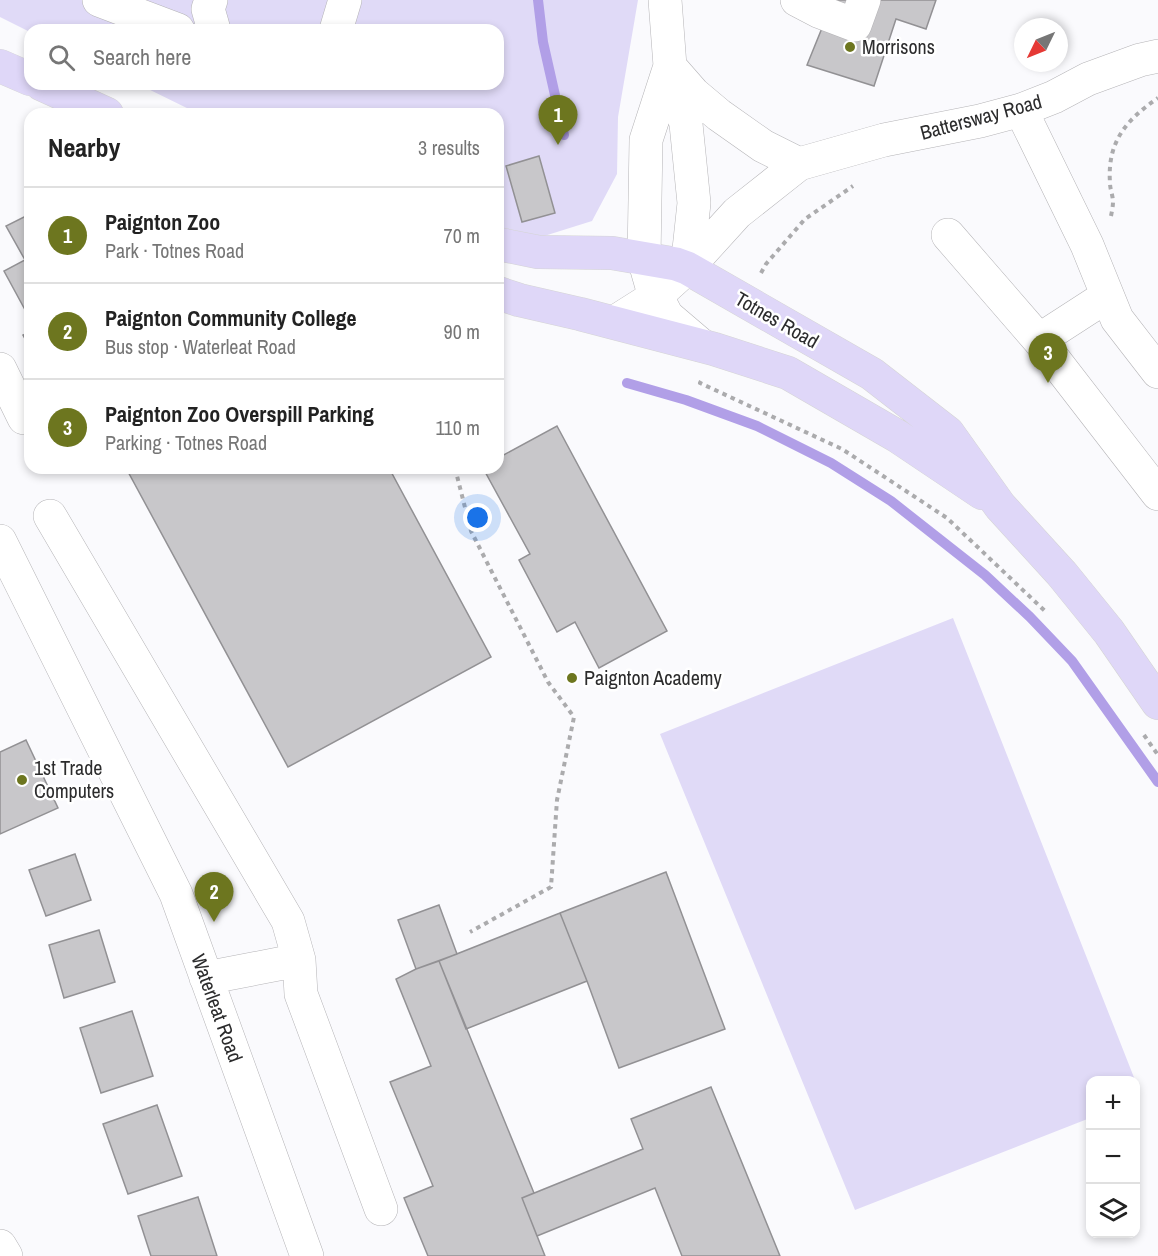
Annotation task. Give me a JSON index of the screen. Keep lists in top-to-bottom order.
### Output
{
  "streets": {
    "main road": ["Totnes Road"],
    "street": ["Battersway Road", "Waterleat Road"]
  },
  "crossings": [
    ["Battersway Road", "Totnes Road"]
  ],
  "places": ["Morrisons", "Paignton Academy", "1st Trade Computers"],
  "north": "bottom left",
  "page": {
    "search": "Search here",
    "pins": ["1", "3", "2"],
    "heading": ["Nearby", "3 results"],
    "list": [
      {
        "mark": "1",
        "name": "Paignton Zoo",
        "note": "Park · Totnes Road",
        "value": "70 m"
      },
      {
        "mark": "2",
        "name": "Paignton Community College",
        "note": "Bus stop · Waterleat Road",
        "value": "90 m"
      },
      {
        "mark": "3",
        "name": "Paignton Zoo Overspill Parking",
        "note": "Parking · Totnes Road",
        "value": "110 m"
      }
    ],
    "map_buttons": ["+", "−"]
  }
}
